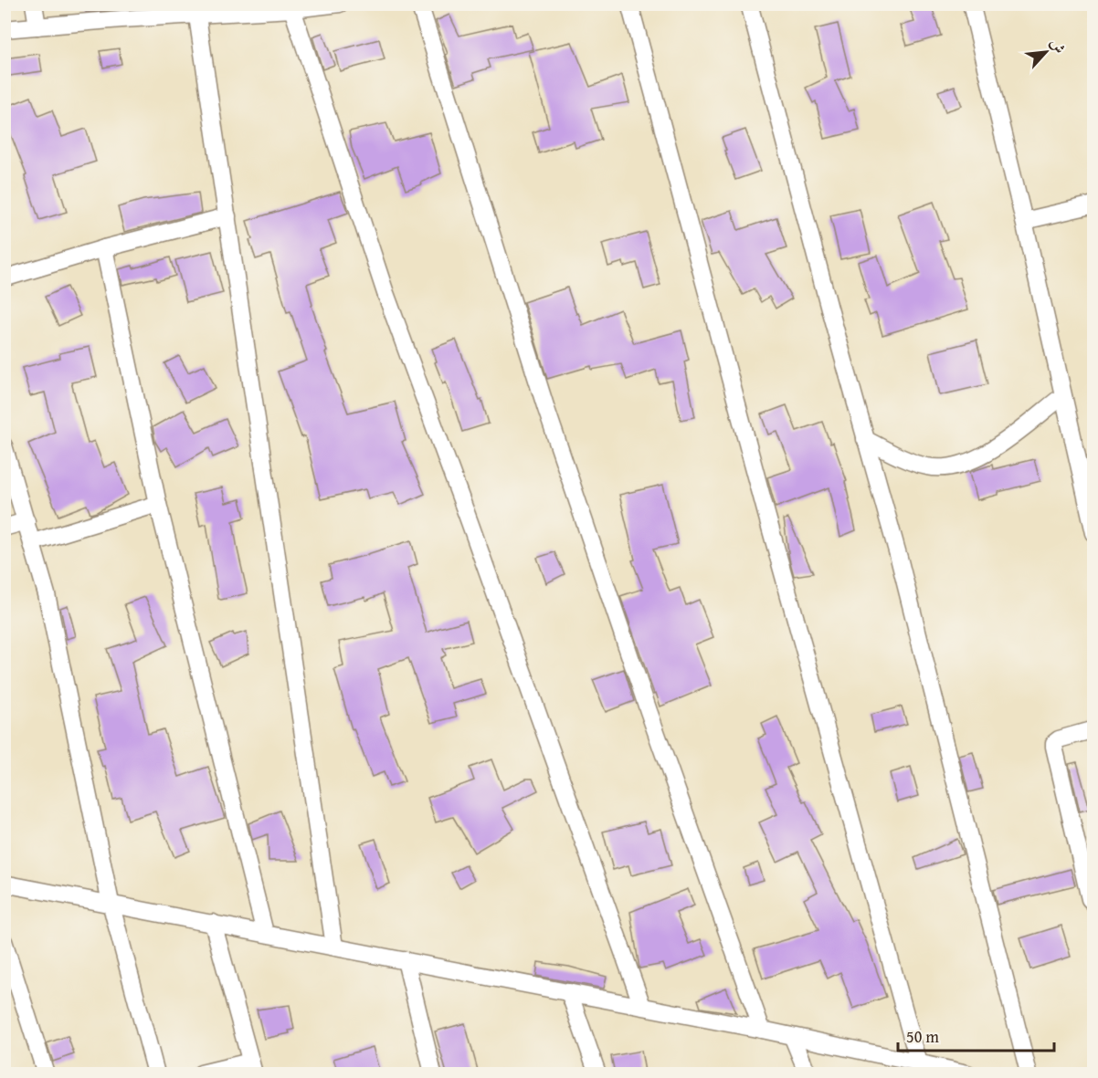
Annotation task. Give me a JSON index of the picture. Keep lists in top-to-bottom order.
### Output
{
  "scale_bar": "50 m",
  "north": "top right"
}
